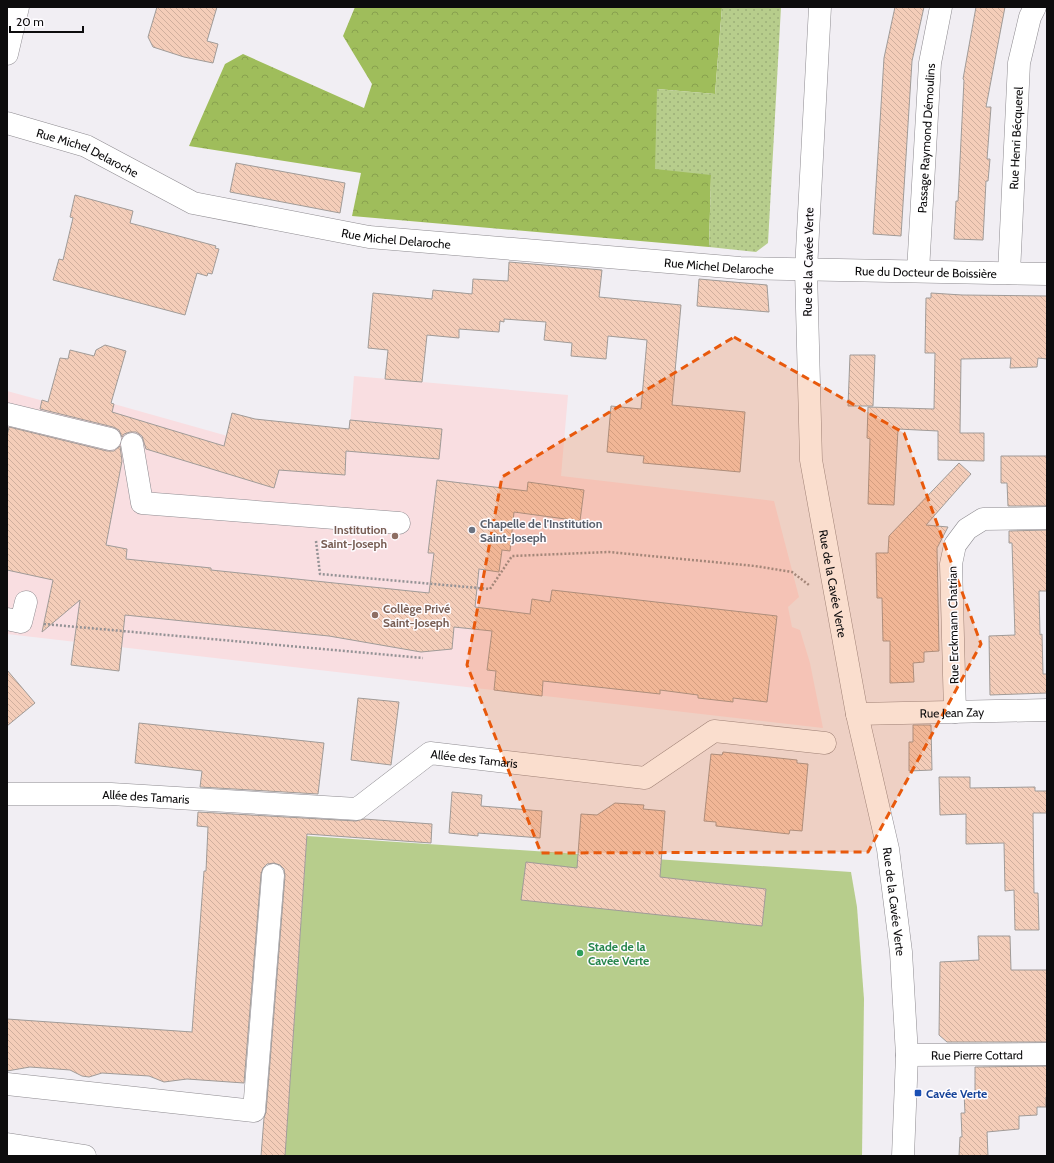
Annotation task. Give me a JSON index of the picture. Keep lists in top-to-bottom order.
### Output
{
  "streets": {
    "street": [
      "Passage Raymond Démoulins",
      "Rue Henri Bécquerel",
      "Rue Michel Delaroche",
      "Rue de la Cavée Verte",
      "Rue du Docteur de Boissière",
      "Rue Erckmann Chatrian",
      "Rue Jean Zay",
      "Allée des Tamaris",
      "Rue Pierre Cottard"
    ]
  },
  "crossings": [
    ["Passage Raymond Démoulins", "Rue du Docteur de Boissière"],
    ["Rue Henri Bécquerel", "Rue du Docteur de Boissière"],
    ["Rue Michel Delaroche", "Rue de la Cavée Verte"],
    ["Rue Michel Delaroche", "Rue du Docteur de Boissière"],
    ["Rue de la Cavée Verte", "Rue du Docteur de Boissière"],
    ["Rue de la Cavée Verte", "Rue Jean Zay"],
    ["Rue de la Cavée Verte", "Rue Pierre Cottard"],
    ["Rue Erckmann Chatrian", "Rue Jean Zay"]
  ],
  "places": {
    "other": [
      "Chapelle de l'Institution Saint-Joseph",
      "Institution Saint-Joseph",
      "Collège Privé Saint-Joseph",
      "Stade de la Cavée Verte"
    ],
    "transit": ["Cavée Verte"]
  },
  "scale_bar": "20 m"
}
